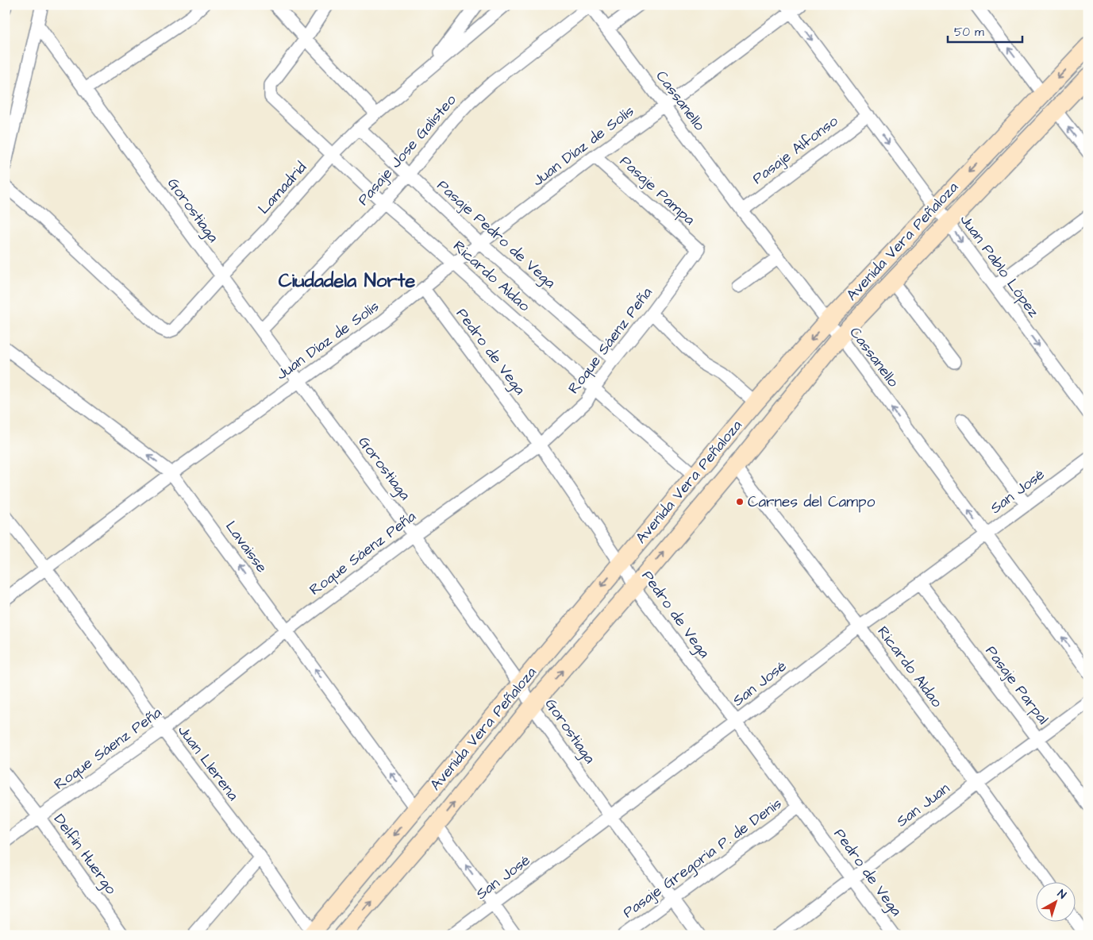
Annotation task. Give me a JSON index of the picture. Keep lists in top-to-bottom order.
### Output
{
  "streets": {
    "main road": ["Avenida Vera Peñaloza"],
    "street": [
      "Cassanello",
      "Juan Díaz de Solís",
      "Pasaje Jose Galisteo",
      "Pasaje Alfonso",
      "Lamadrid",
      "Pasaje Pampa",
      "Gorostiaga",
      "Pasaje Pedro de Vega",
      "Juan Pablo López",
      "Ricardo Aldao",
      "Roque Sáenz Peña",
      "Pedro de Vega",
      "San José",
      "Lavaisse",
      "Pasaje Parpal",
      "Juan Llerena",
      "San Juan",
      "Delfín Huergo",
      "Pasaje Gregoria P. de Denis"
    ]
  },
  "crossings": [
    ["Cassanello", "Juan Díaz de Solís"],
    ["Cassanello", "Pasaje Jose Galisteo"],
    ["Cassanello", "Pasaje Alfonso"],
    ["Cassanello", "Avenida Vera Peñaloza"],
    ["Cassanello", "San José"],
    ["Juan Díaz de Solís", "Pasaje Pampa"],
    ["Juan Díaz de Solís", "Gorostiaga"],
    ["Juan Díaz de Solís", "Pasaje Pedro de Vega"],
    ["Juan Díaz de Solís", "Juan Pablo López"],
    ["Juan Díaz de Solís", "Ricardo Aldao"],
    ["Juan Díaz de Solís", "Pedro de Vega"],
    ["Juan Díaz de Solís", "Lavaisse"],
    ["Juan Díaz de Solís", "Juan Llerena"],
    ["Pasaje Jose Galisteo", "Gorostiaga"],
    ["Pasaje Jose Galisteo", "Pasaje Pedro de Vega"],
    ["Pasaje Jose Galisteo", "Ricardo Aldao"],
    ["Pasaje Alfonso", "Juan Pablo López"],
    ["Lamadrid", "Gorostiaga"],
    ["Lamadrid", "Pasaje Pedro de Vega"],
    ["Lamadrid", "Ricardo Aldao"],
    ["Pasaje Pampa", "Roque Sáenz Peña"],
    ["Gorostiaga", "Avenida Vera Peñaloza"],
    ["Gorostiaga", "Roque Sáenz Peña"],
    ["Gorostiaga", "San José"],
    ["Gorostiaga", "Pasaje Gregoria P. de Denis"],
    ["Pasaje Pedro de Vega", "Roque Sáenz Peña"],
    ["Avenida Vera Peñaloza", "Juan Pablo López"],
    ["Avenida Vera Peñaloza", "Ricardo Aldao"],
    ["Avenida Vera Peñaloza", "Pedro de Vega"],
    ["Avenida Vera Peñaloza", "Lavaisse"],
    ["Avenida Vera Peñaloza", "Juan Llerena"],
    ["Ricardo Aldao", "Roque Sáenz Peña"],
    ["Ricardo Aldao", "San José"],
    ["Ricardo Aldao", "San Juan"],
    ["Roque Sáenz Peña", "Pedro de Vega"],
    ["Roque Sáenz Peña", "Lavaisse"],
    ["Roque Sáenz Peña", "Juan Llerena"],
    ["Roque Sáenz Peña", "Delfín Huergo"],
    ["Pedro de Vega", "San José"],
    ["Pedro de Vega", "San Juan"],
    ["Pedro de Vega", "Pasaje Gregoria P. de Denis"],
    ["San José", "Pasaje Parpal"],
    ["Pasaje Parpal", "San Juan"]
  ],
  "one_way": ["Lavaisse"],
  "districts": ["Ciudadela Norte"],
  "places": ["Carnes del Campo"],
  "scale_bar": "50 m",
  "north": "top right"
}
